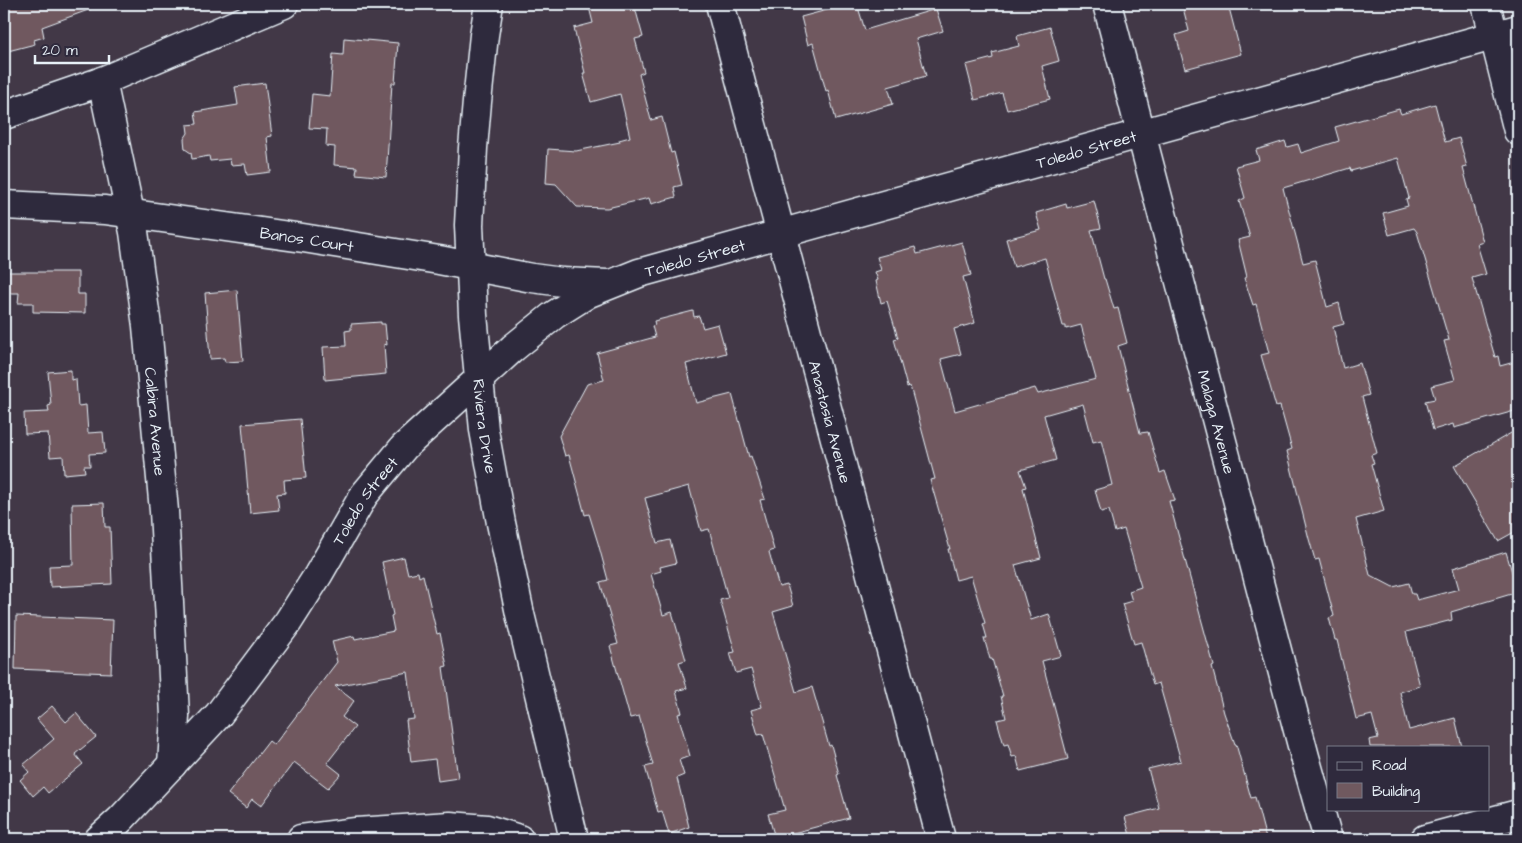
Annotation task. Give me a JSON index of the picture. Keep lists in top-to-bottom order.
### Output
{
  "streets": {
    "street": [
      "Toledo Street",
      "Banos Court",
      "Calbira Avenue",
      "Anastasia Avenue",
      "Malaga Avenue",
      "Riviera Drive"
    ]
  },
  "crossings": [
    ["Toledo Street", "Banos Court"],
    ["Toledo Street", "Calbira Avenue"],
    ["Toledo Street", "Anastasia Avenue"],
    ["Toledo Street", "Malaga Avenue"],
    ["Toledo Street", "Riviera Drive"],
    ["Banos Court", "Calbira Avenue"],
    ["Banos Court", "Riviera Drive"]
  ],
  "legend": ["Road", "Building"],
  "scale_bar": "20 m"
}
